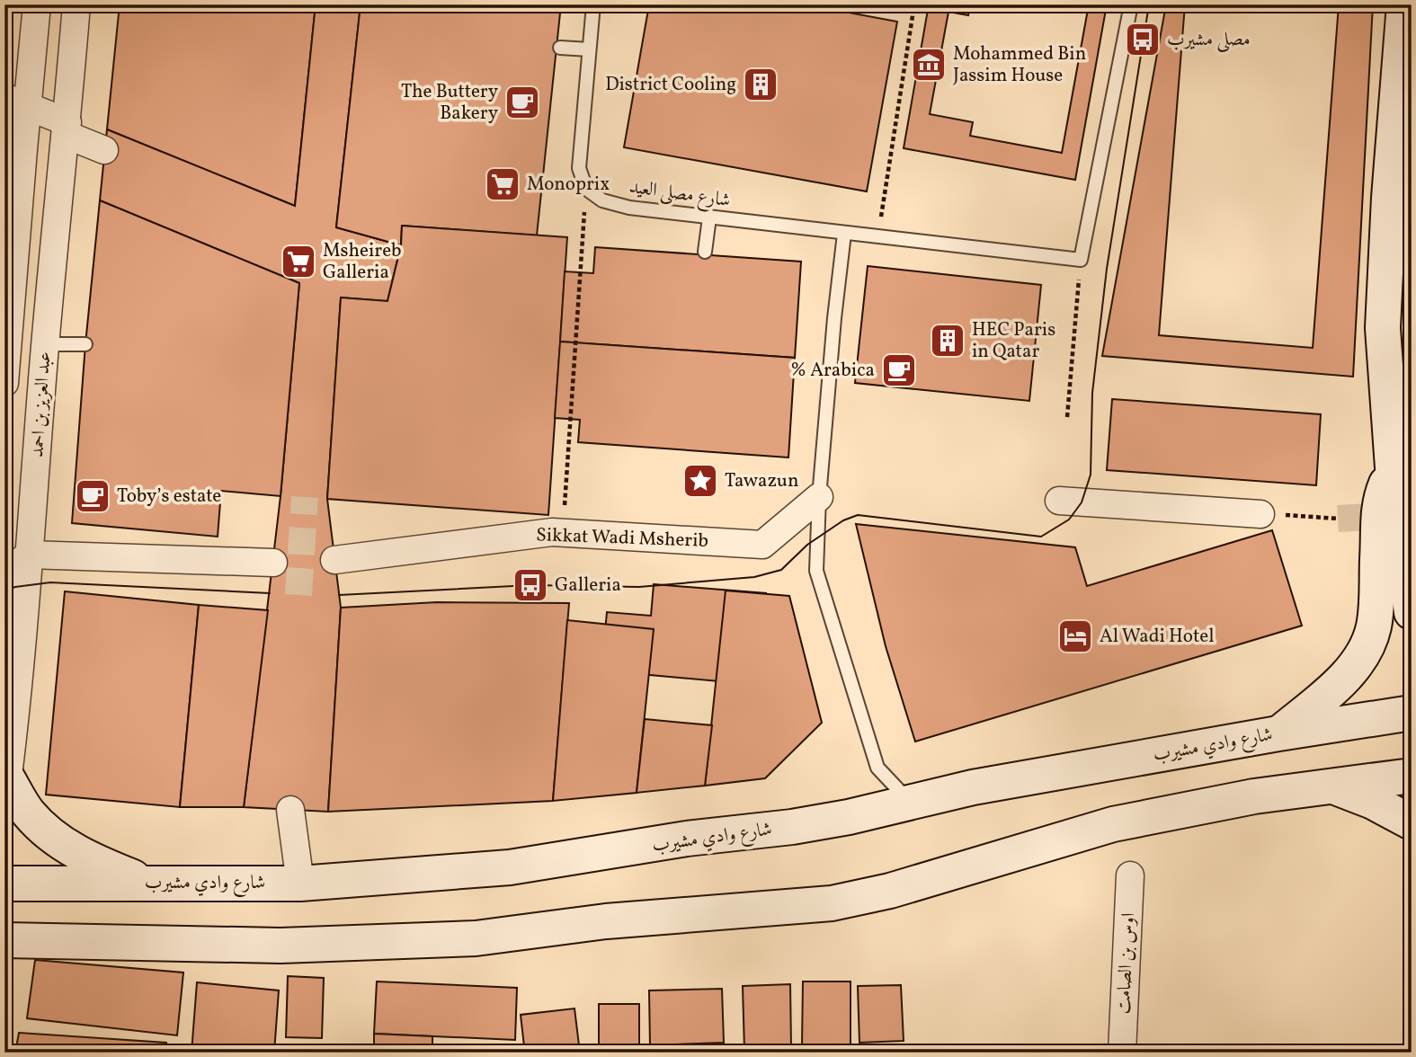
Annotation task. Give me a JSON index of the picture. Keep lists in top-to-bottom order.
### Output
{
  "streets": {
    "street": [
      "عبد العزيز بن احمد",
      "Sikkat Wadi Msherib",
      "شارع وادي مشيرب",
      "اوس بن الصامت"
    ],
    "lane": ["شارع مصلى العيد"]
  },
  "places": {
    "bus stop": ["مصلى مشيرب", "Galleria"],
    "museum": ["Mohammed Bin Jassim House"],
    "building": ["District Cooling", "HEC Paris in Qatar"],
    "cafe": ["The Buttery Bakery", "% Arabica", "Toby’s estate"],
    "supermarket": ["Monoprix", "Msheireb Galleria"],
    "place": ["Tawazun"],
    "hotel": ["Al Wadi Hotel"]
  }
}
